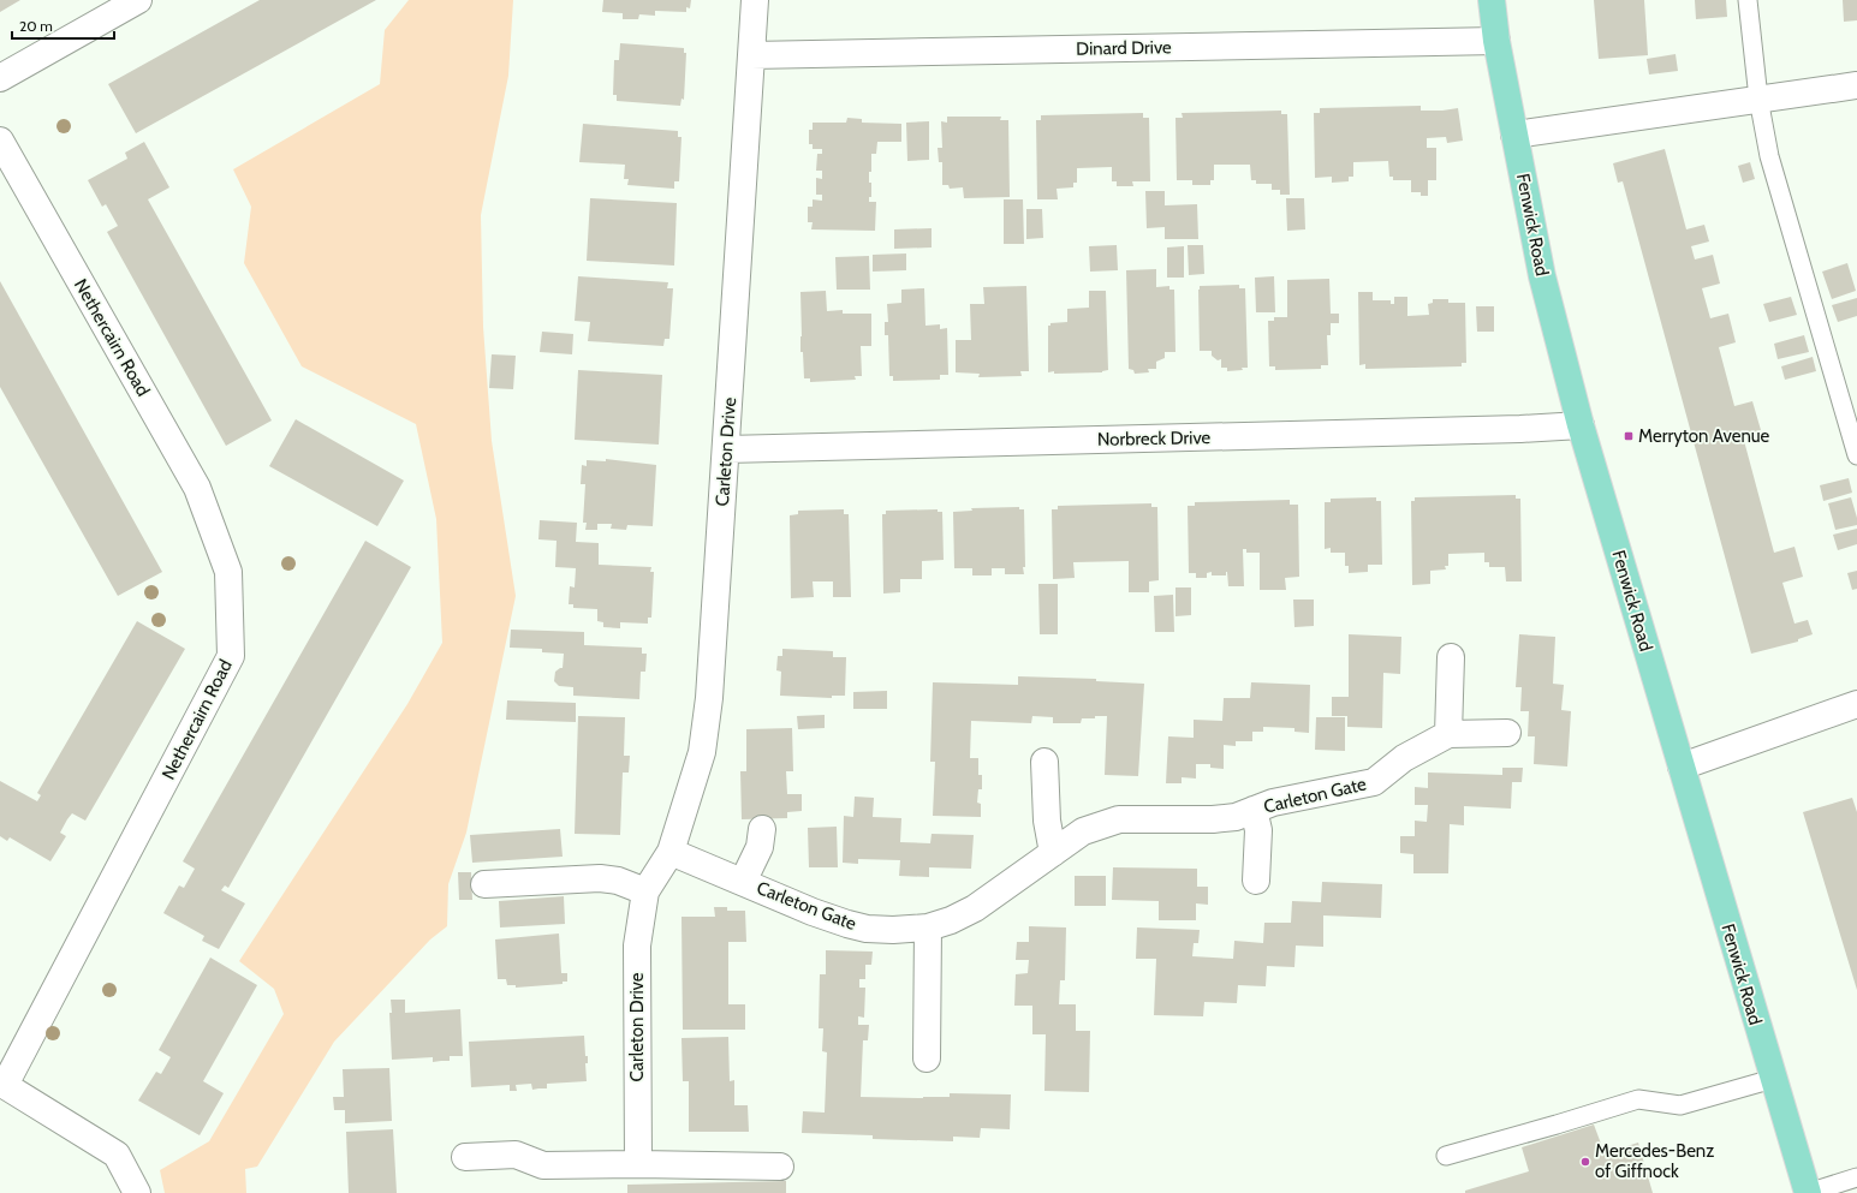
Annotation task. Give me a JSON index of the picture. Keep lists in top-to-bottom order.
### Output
{
  "streets": {
    "main road": ["Fenwick Road"],
    "street": [
      "Dinard Drive",
      "Nethercairn Road",
      "Norbreck Drive",
      "Carleton Drive",
      "Carleton Gate"
    ]
  },
  "crossings": [
    ["Dinard Drive", "Fenwick Road"],
    ["Dinard Drive", "Carleton Drive"],
    ["Fenwick Road", "Norbreck Drive"],
    ["Norbreck Drive", "Carleton Drive"],
    ["Carleton Drive", "Carleton Gate"]
  ],
  "places": {
    "transit": ["Merryton Avenue"],
    "other": ["Mercedes-Benz of Giffnock"]
  },
  "scale_bar": "20 m"
}
